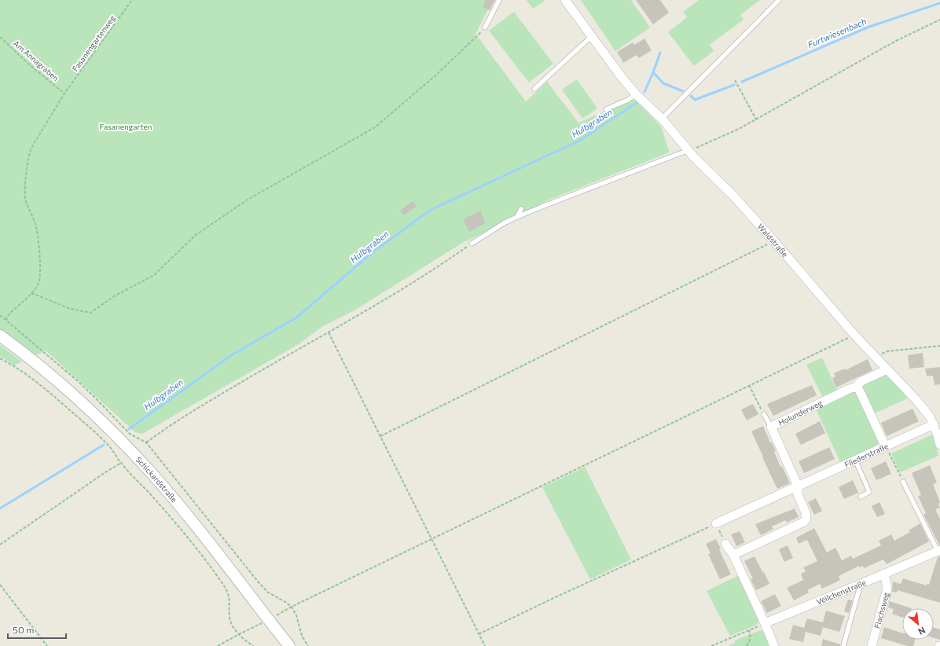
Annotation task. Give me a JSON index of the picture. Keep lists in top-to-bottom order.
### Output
{
  "streets": {
    "street": [
      "Waldstraße",
      "Holunderweg",
      "Fliederstraße",
      "Schickardstraße",
      "Veilchenstraße",
      "Flachsweg"
    ],
    "path": ["Fasanengartenweg", "Am Annagraben"]
  },
  "crossings": [
    ["Fasanengartenweg", "Am Annagraben"],
    ["Holunderweg", "Fliederstraße"],
    ["Veilchenstraße", "Flachsweg"]
  ],
  "water": ["Furtwiesenbach", "Hulbgraben"],
  "parks": ["Fasanengarten"],
  "scale_bar": "50 m",
  "north": "bottom right"
}
